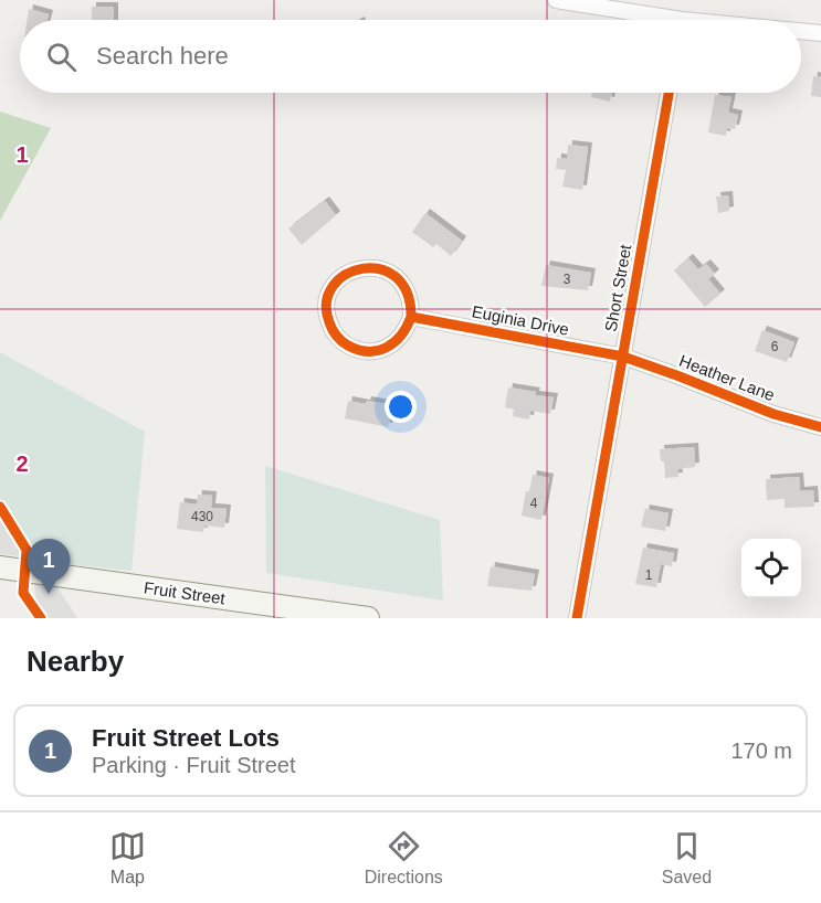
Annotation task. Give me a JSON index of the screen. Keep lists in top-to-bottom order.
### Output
{
  "streets": {
    "street": [
      "Short Street",
      "Euginia Drive",
      "Heather Lane",
      "Fruit Street"
    ]
  },
  "crossings": [
    ["Short Street", "Euginia Drive"],
    ["Short Street", "Heather Lane"],
    ["Euginia Drive", "Heather Lane"]
  ],
  "house_numbers": [
    "3",
    "6",
    "4",
    "430",
    "1"
  ],
  "page": {
    "search": "Search here",
    "pins": "1",
    "heading": "Nearby",
    "list": [
      {
        "mark": "1",
        "name": "Fruit Street Lots",
        "note": "Parking · Fruit Street",
        "value": "170 m"
      }
    ],
    "nav": ["Map", "Directions", "Saved"]
  },
  "grid": {
    "rows": ["1", "2"]
  }
}
